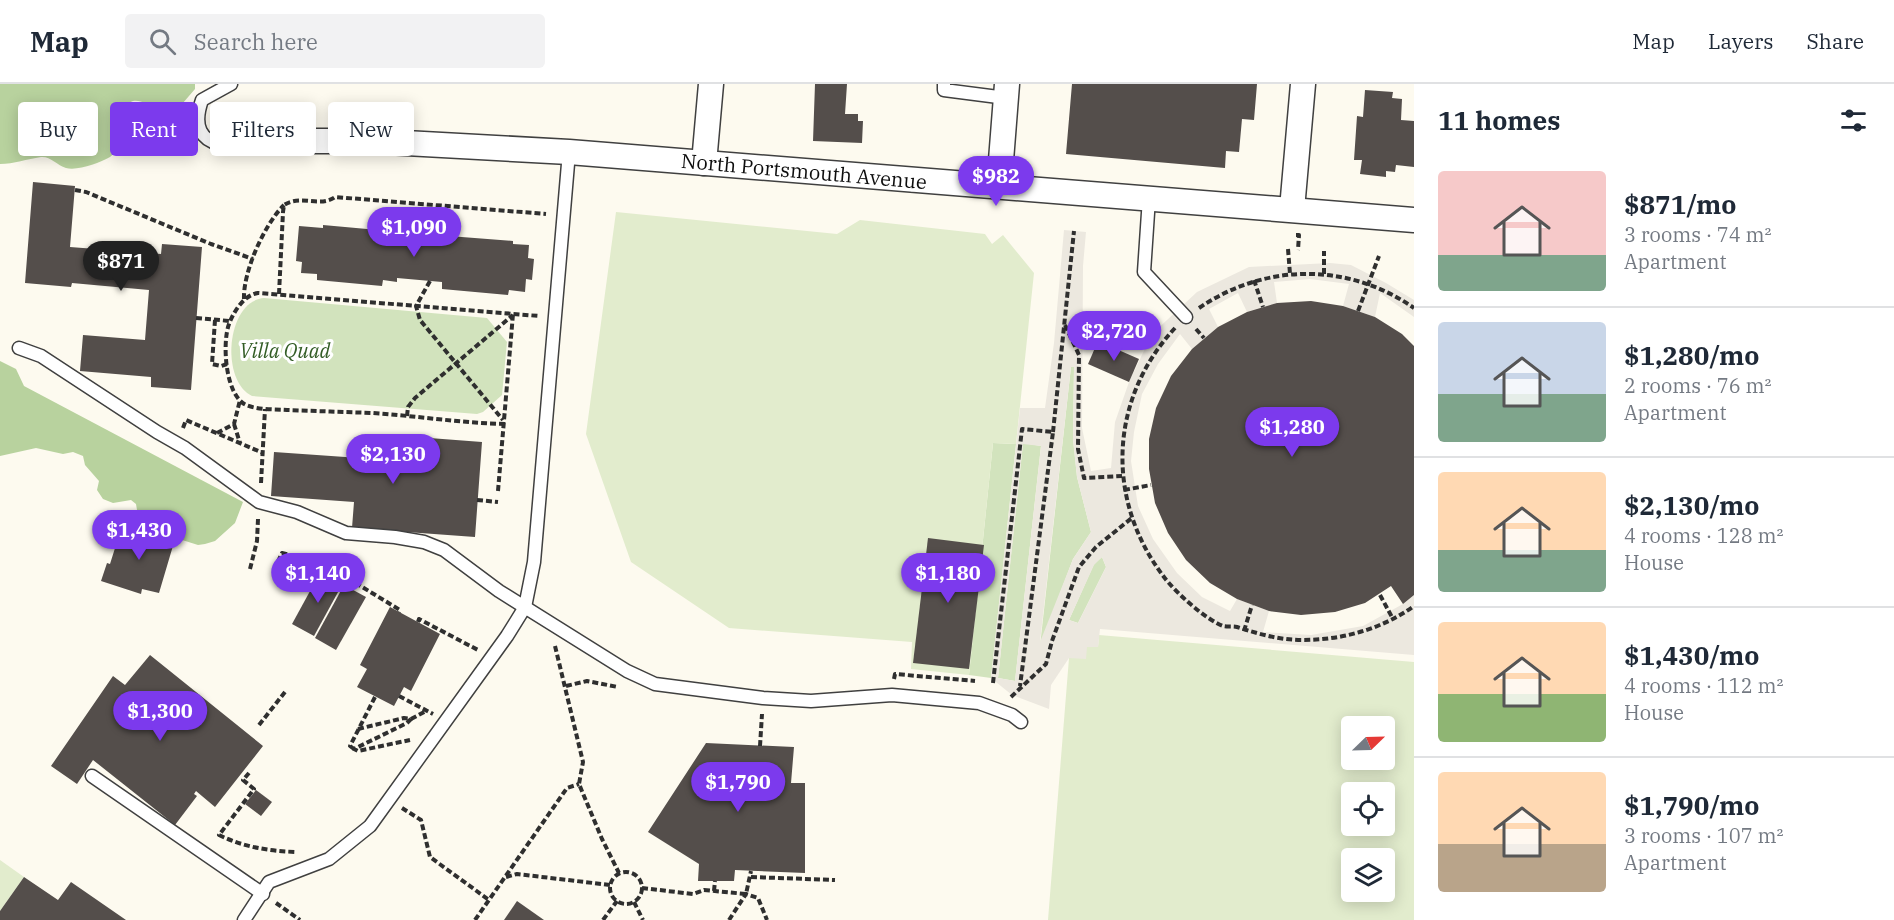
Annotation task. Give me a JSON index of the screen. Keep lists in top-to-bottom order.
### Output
{
  "streets": {
    "street": ["North Portsmouth Avenue"]
  },
  "parks": ["Villa Quad"],
  "north": "top right",
  "page": {
    "header": "Map",
    "search": "Search here",
    "nav": ["Map", "Layers", "Share"],
    "heading": "11 homes",
    "chip": [
      "Buy",
      "Rent",
      "Filters",
      "New"
    ],
    "price": [
      "$982",
      "$1,090",
      "$871",
      "$2,720",
      "$1,280",
      "$2,130",
      "$1,430",
      "$1,140",
      "$1,180",
      "$1,300",
      "$1,790"
    ],
    "list": [
      {
        "name": "$871/mo",
        "note": "3 rooms · 74 m² · Apartment"
      },
      {
        "name": "$1,280/mo",
        "note": "2 rooms · 76 m² · Apartment"
      },
      {
        "name": "$2,130/mo",
        "note": "4 rooms · 128 m² · House"
      },
      {
        "name": "$1,430/mo",
        "note": "4 rooms · 112 m² · House"
      },
      {
        "name": "$1,790/mo",
        "note": "3 rooms · 107 m² · Apartment"
      }
    ]
  }
}
